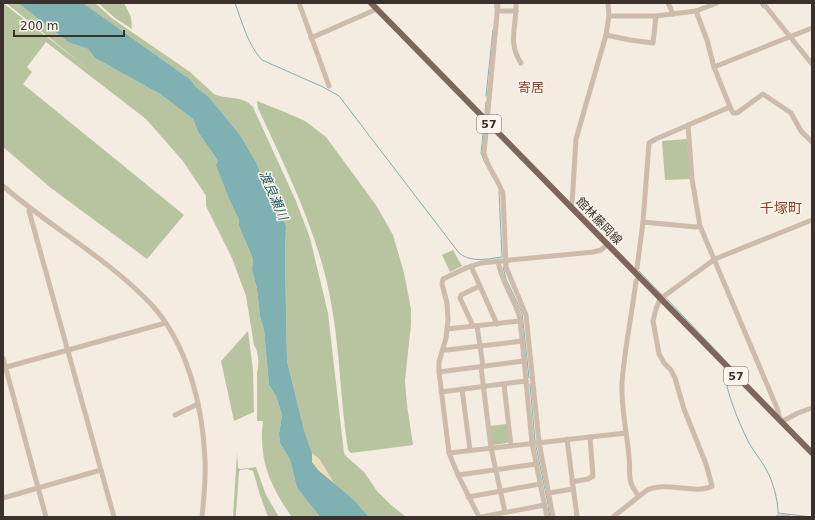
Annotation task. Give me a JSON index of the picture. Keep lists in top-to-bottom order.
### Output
{
  "streets": {
    "main road": ["57", "館林藤岡線"]
  },
  "districts": ["寄居", "千塚町"],
  "water": ["渡良瀬川"],
  "scale_bar": "200 m"
}
